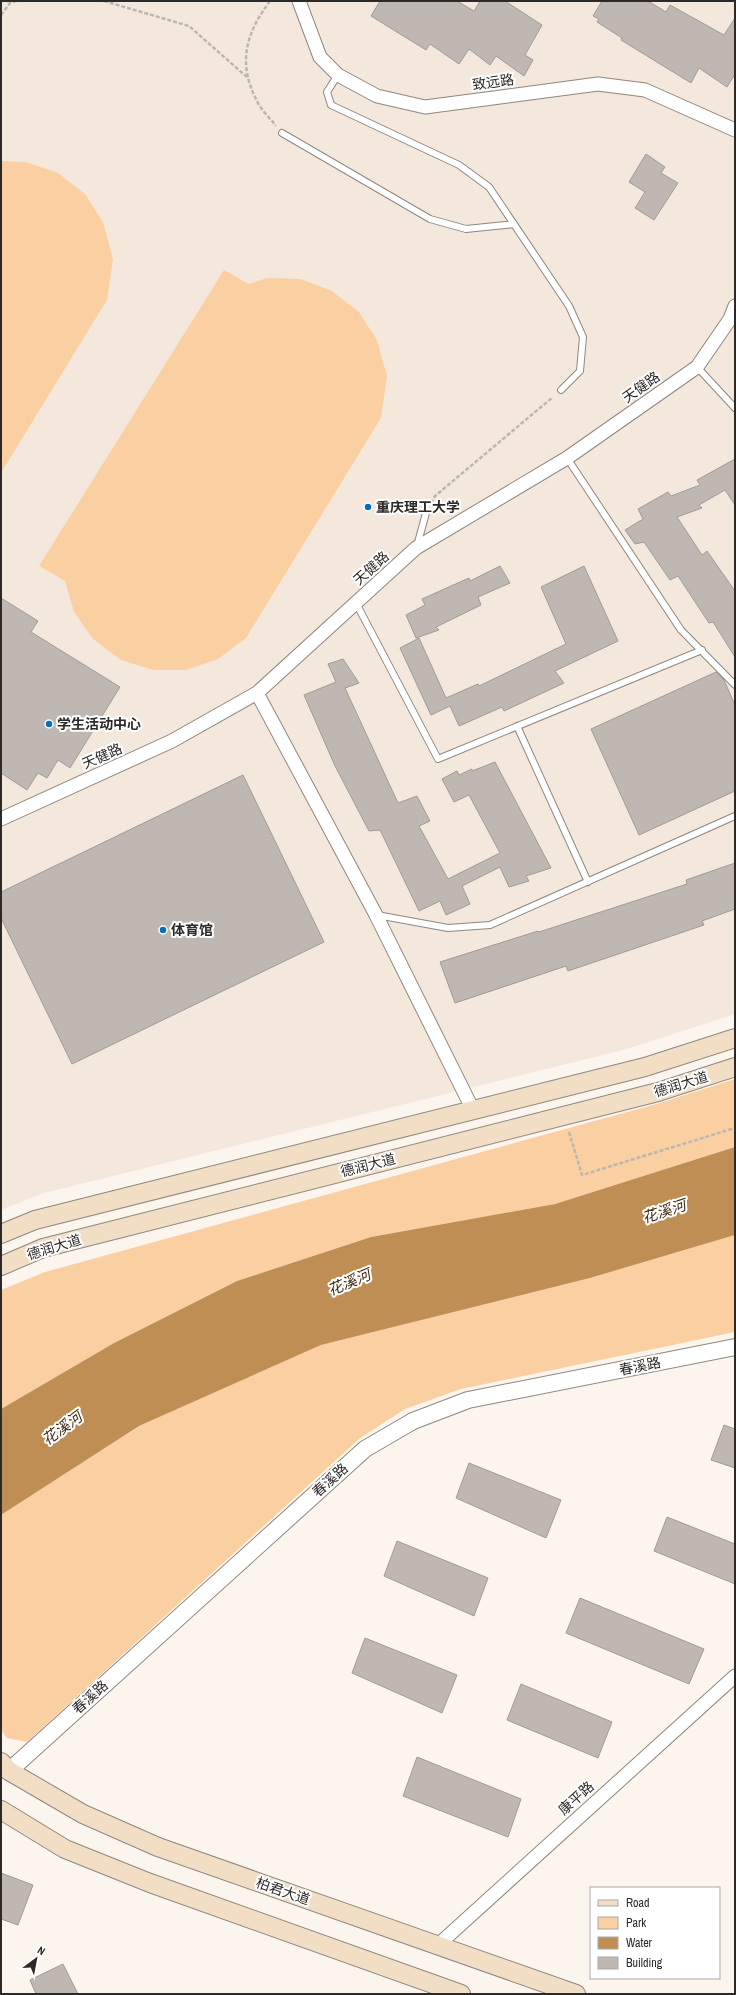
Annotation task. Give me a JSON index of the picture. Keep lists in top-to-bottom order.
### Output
{
  "streets": {
    "main road": ["德润大道", "柏君大道"],
    "street": [
      "致远路",
      "天健路",
      "春溪路",
      "康平路"
    ]
  },
  "crossings": [
    ["春溪路", "柏君大道"],
    ["康平路", "柏君大道"]
  ],
  "water": ["花溪河"],
  "places": ["重庆理工大学", "学生活动中心", "体育馆"],
  "legend": [
    "Road",
    "Park",
    "Water",
    "Building"
  ],
  "north": "top right"
}
